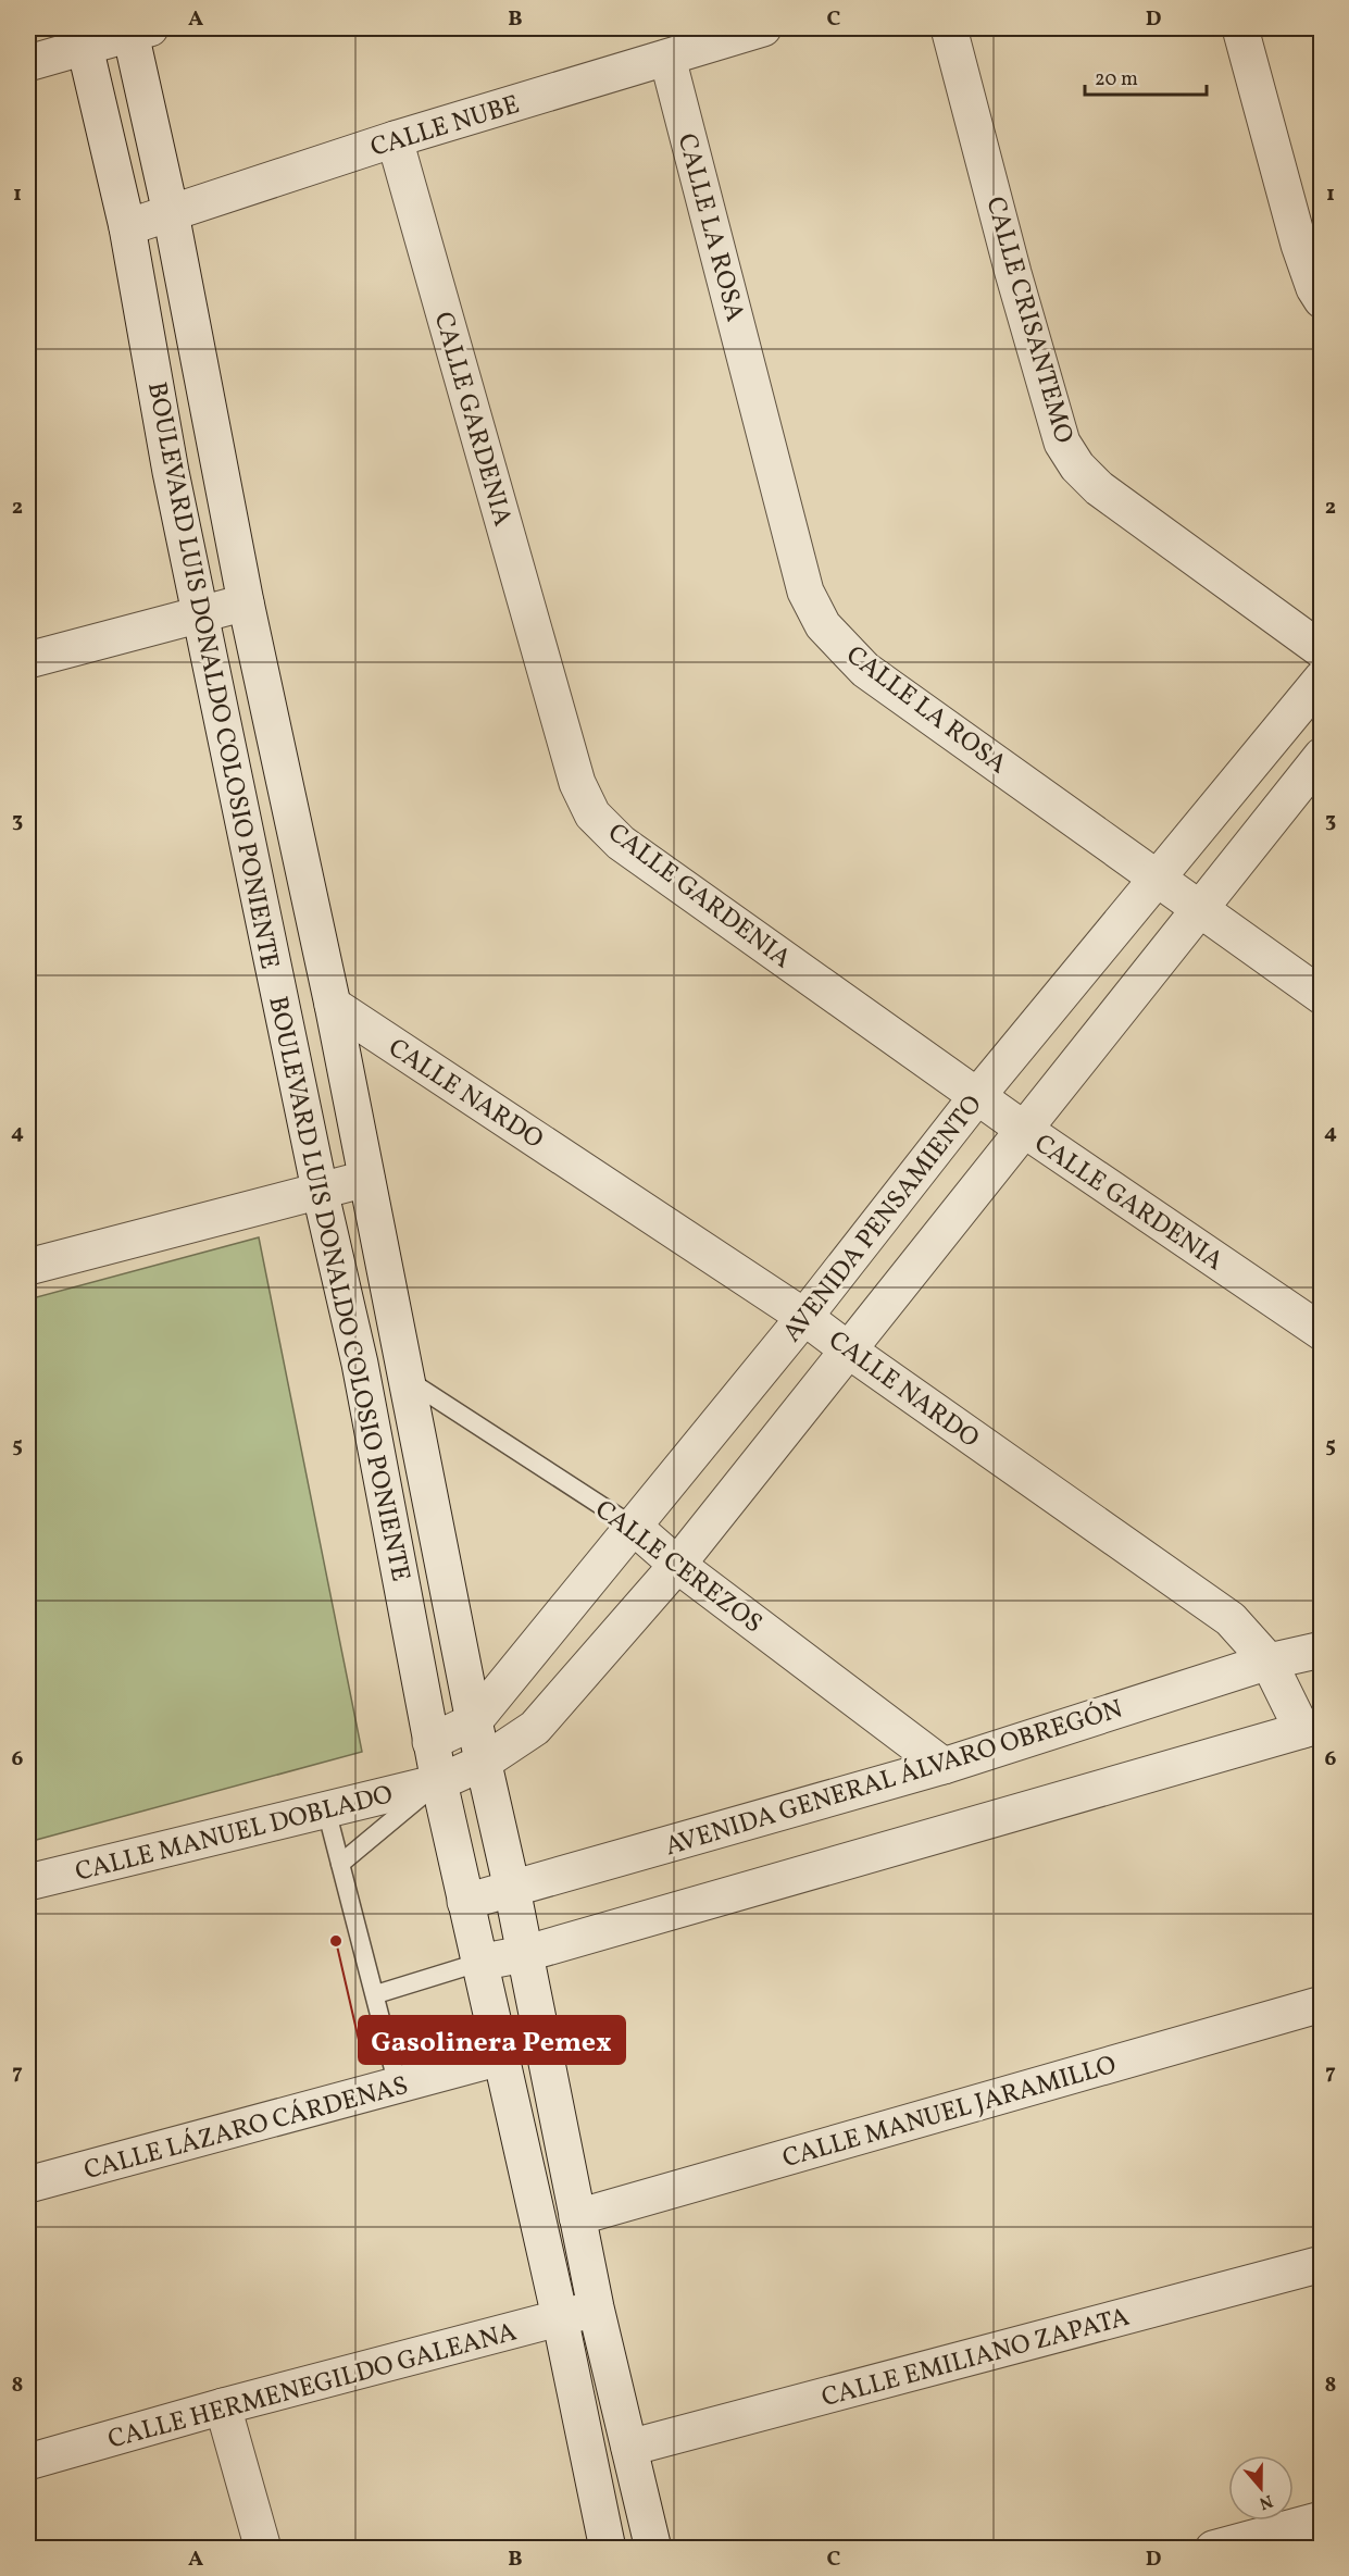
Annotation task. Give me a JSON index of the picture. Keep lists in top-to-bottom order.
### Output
{
  "streets": {
    "street": [
      "CALLE NUBE",
      "CALLE LA ROSA",
      "CALLE CRISANTEMO",
      "CALLE GARDENIA",
      "BOULEVARD LUIS DONALDO COLOSIO PONIENTE",
      "CALLE NARDO",
      "AVENIDA PENSAMIENTO",
      "CALLE CEREZOS",
      "AVENIDA GENERAL ÁLVARO OBREGÓN",
      "CALLE MANUEL DOBLADO",
      "CALLE MANUEL JARAMILLO",
      "CALLE LÁZARO CÁRDENAS",
      "CALLE EMILIANO ZAPATA",
      "CALLE HERMENEGILDO GALEANA"
    ]
  },
  "crossings": [
    ["CALLE NUBE", "CALLE LA ROSA"],
    ["CALLE NUBE", "CALLE GARDENIA"],
    ["CALLE NUBE", "BOULEVARD LUIS DONALDO COLOSIO PONIENTE"],
    ["CALLE LA ROSA", "AVENIDA PENSAMIENTO"],
    ["CALLE GARDENIA", "AVENIDA PENSAMIENTO"],
    ["BOULEVARD LUIS DONALDO COLOSIO PONIENTE", "CALLE NARDO"],
    ["BOULEVARD LUIS DONALDO COLOSIO PONIENTE", "AVENIDA PENSAMIENTO"],
    ["BOULEVARD LUIS DONALDO COLOSIO PONIENTE", "CALLE CEREZOS"],
    ["BOULEVARD LUIS DONALDO COLOSIO PONIENTE", "AVENIDA GENERAL ÁLVARO OBREGÓN"],
    ["BOULEVARD LUIS DONALDO COLOSIO PONIENTE", "CALLE MANUEL DOBLADO"],
    ["BOULEVARD LUIS DONALDO COLOSIO PONIENTE", "CALLE MANUEL JARAMILLO"],
    ["BOULEVARD LUIS DONALDO COLOSIO PONIENTE", "CALLE LÁZARO CÁRDENAS"],
    ["BOULEVARD LUIS DONALDO COLOSIO PONIENTE", "CALLE EMILIANO ZAPATA"],
    ["BOULEVARD LUIS DONALDO COLOSIO PONIENTE", "CALLE HERMENEGILDO GALEANA"],
    ["CALLE NARDO", "AVENIDA PENSAMIENTO"],
    ["CALLE NARDO", "AVENIDA GENERAL ÁLVARO OBREGÓN"],
    ["AVENIDA PENSAMIENTO", "CALLE CEREZOS"],
    ["CALLE CEREZOS", "AVENIDA GENERAL ÁLVARO OBREGÓN"]
  ],
  "places": ["Gasolinera Pemex"],
  "scale_bar": "20 m",
  "north": "bottom",
  "grid": {
    "columns": [
      "A",
      "B",
      "C",
      "D"
    ],
    "rows": [
      "1",
      "2",
      "3",
      "4",
      "5",
      "6",
      "7",
      "8"
    ]
  }
}
